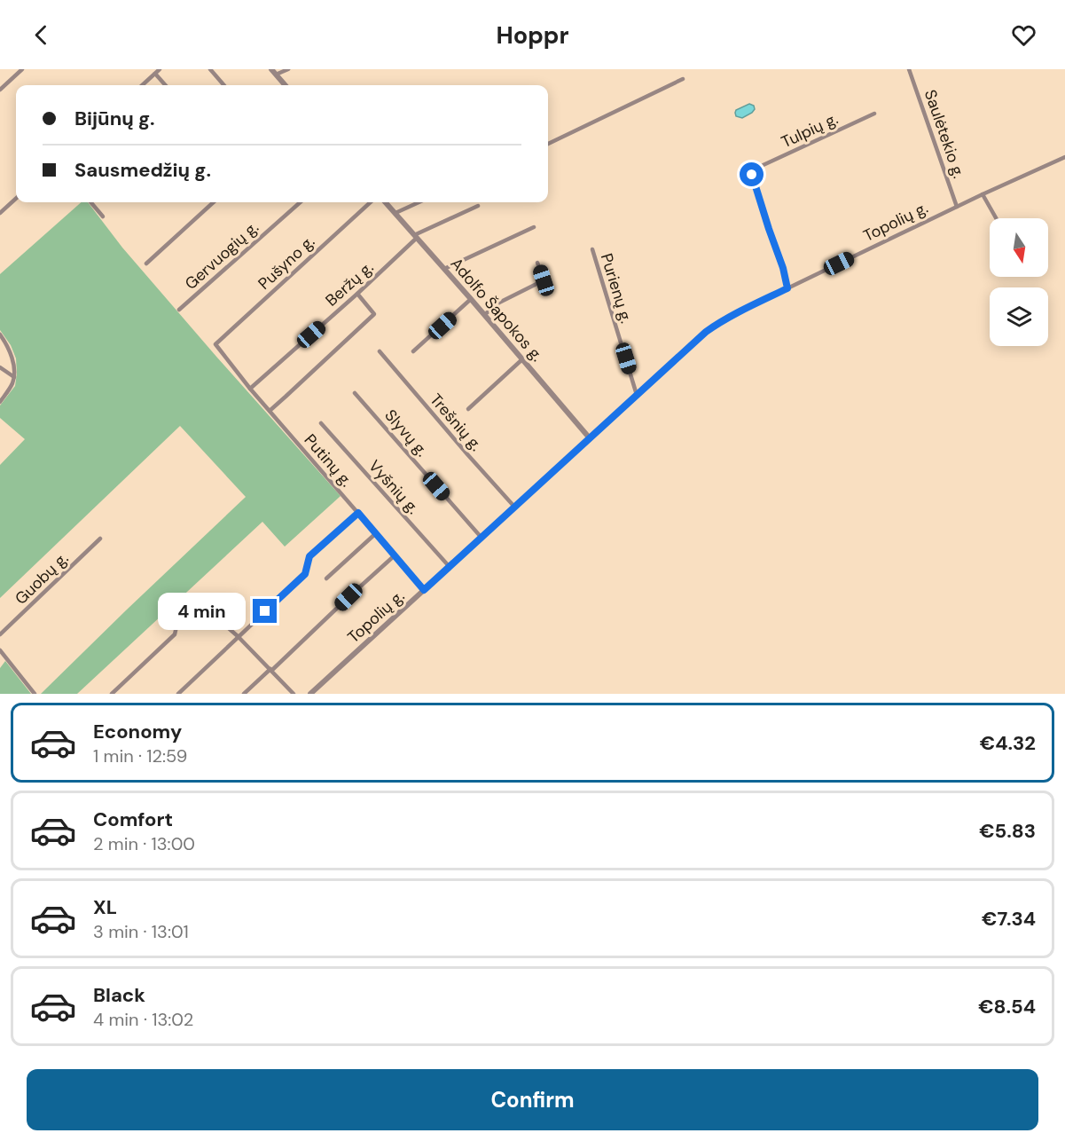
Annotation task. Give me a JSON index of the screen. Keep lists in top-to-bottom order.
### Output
{
  "streets": {
    "street": [
      "Tulpių g.",
      "Saulėtekio g.",
      "Topolių g.",
      "Gervuogių g.",
      "Pušyno g.",
      "Beržų g.",
      "Purienų g.",
      "Adolfo Šapokos g.",
      "Trešnių g.",
      "Slyvų g.",
      "Putinų g.",
      "Vyšnių g.",
      "Guobų g."
    ]
  },
  "crossings": [
    ["Tulpių g.", "Topolių g."],
    ["Saulėtekio g.", "Topolių g."],
    ["Topolių g.", "Purienų g."],
    ["Topolių g.", "Adolfo Šapokos g."],
    ["Topolių g.", "Trešnių g."],
    ["Topolių g.", "Slyvų g."],
    ["Topolių g.", "Putinų g."],
    ["Topolių g.", "Vyšnių g."],
    ["Pušyno g.", "Putinų g."],
    ["Beržų g.", "Adolfo Šapokos g."],
    ["Beržų g.", "Putinų g."]
  ],
  "north": "bottom",
  "page": {
    "header": "Hoppr",
    "banner": ["Bijūnų g.", "Sausmedžių g."],
    "bubble": "4 min",
    "list": [
      {
        "name": "Economy",
        "note": "1 min · 12:59",
        "value": "€4.32"
      },
      {
        "name": "Comfort",
        "note": "2 min · 13:00",
        "value": "€5.83"
      },
      {
        "name": "XL",
        "note": "3 min · 13:01",
        "value": "€7.34"
      },
      {
        "name": "Black",
        "note": "4 min · 13:02",
        "value": "€8.54"
      }
    ],
    "buttons": "Confirm"
  }
}
